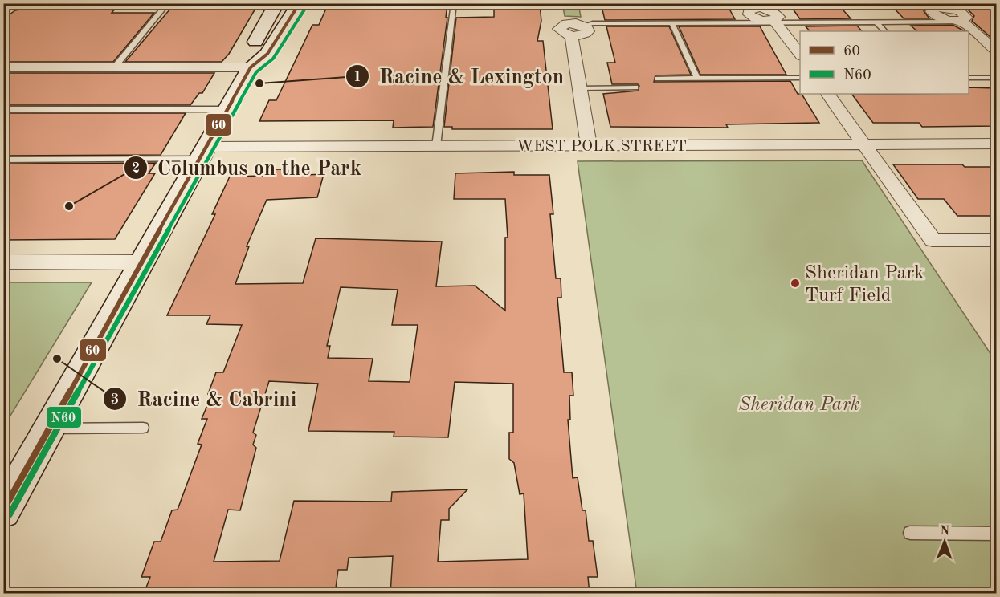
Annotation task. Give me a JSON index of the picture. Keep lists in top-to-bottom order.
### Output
{
  "streets": {
    "street": ["WEST POLK STREET"]
  },
  "parks": ["Sheridan Park"],
  "places": [
    "Racine & Lexington",
    "Columbus on the Park",
    "Sheridan Park Turf Field",
    "Racine & Cabrini"
  ],
  "lines": ["transit line 60", "transit line N60"],
  "legend": ["60", "N60"],
  "north": "top"
}
